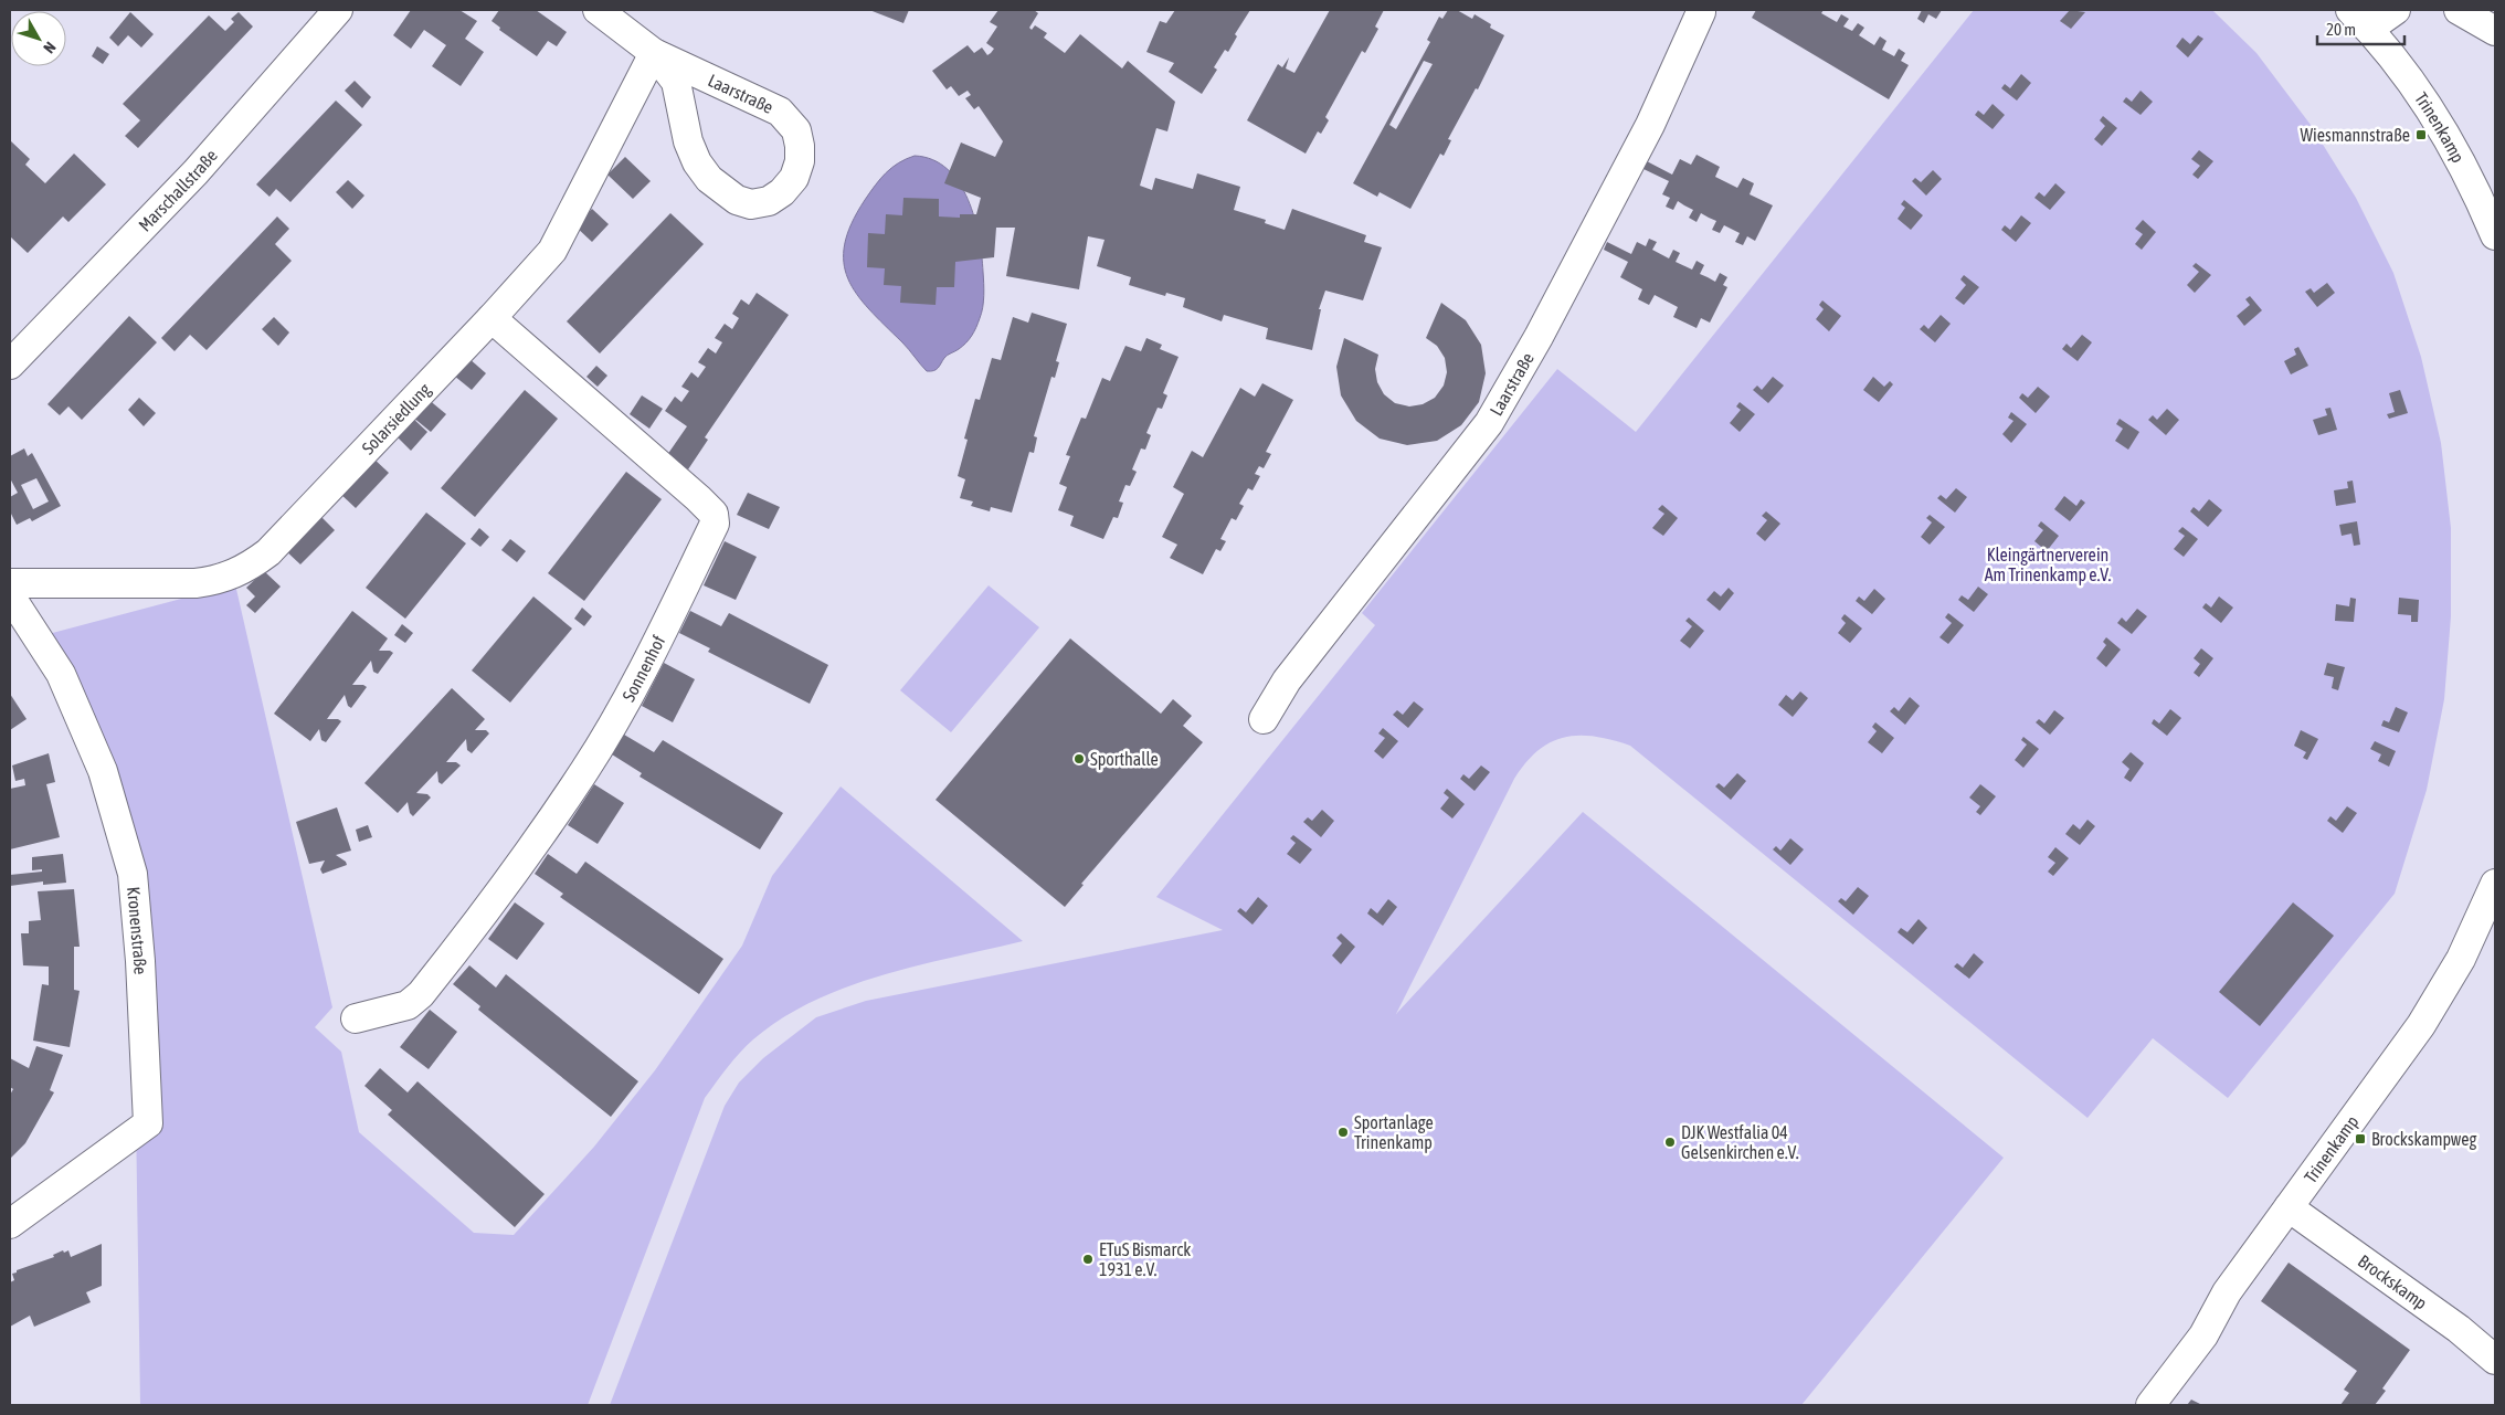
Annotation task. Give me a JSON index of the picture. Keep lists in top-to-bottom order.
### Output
{
  "streets": {
    "street": [
      "Laarstraße",
      "Trinenkamp",
      "Marschallstraße",
      "Solarsiedlung",
      "Sonnenhof",
      "Kronenstraße",
      "Brockskamp"
    ]
  },
  "crossings": [
    ["Laarstraße", "Solarsiedlung"],
    ["Trinenkamp", "Brockskamp"],
    ["Solarsiedlung", "Sonnenhof"]
  ],
  "parks": ["Kleingärtnerverein Am Trinenkamp e.V."],
  "places": {
    "transit": ["Wiesmannstraße", "Brockskampweg"],
    "other": [
      "Sporthalle",
      "Sportanlage Trinenkamp",
      "DJK Westfalia 04 Gelsenkirchen e.V.",
      "ETuS Bismarck 1931 e.V."
    ]
  },
  "scale_bar": "20 m",
  "north": "bottom right"
}
